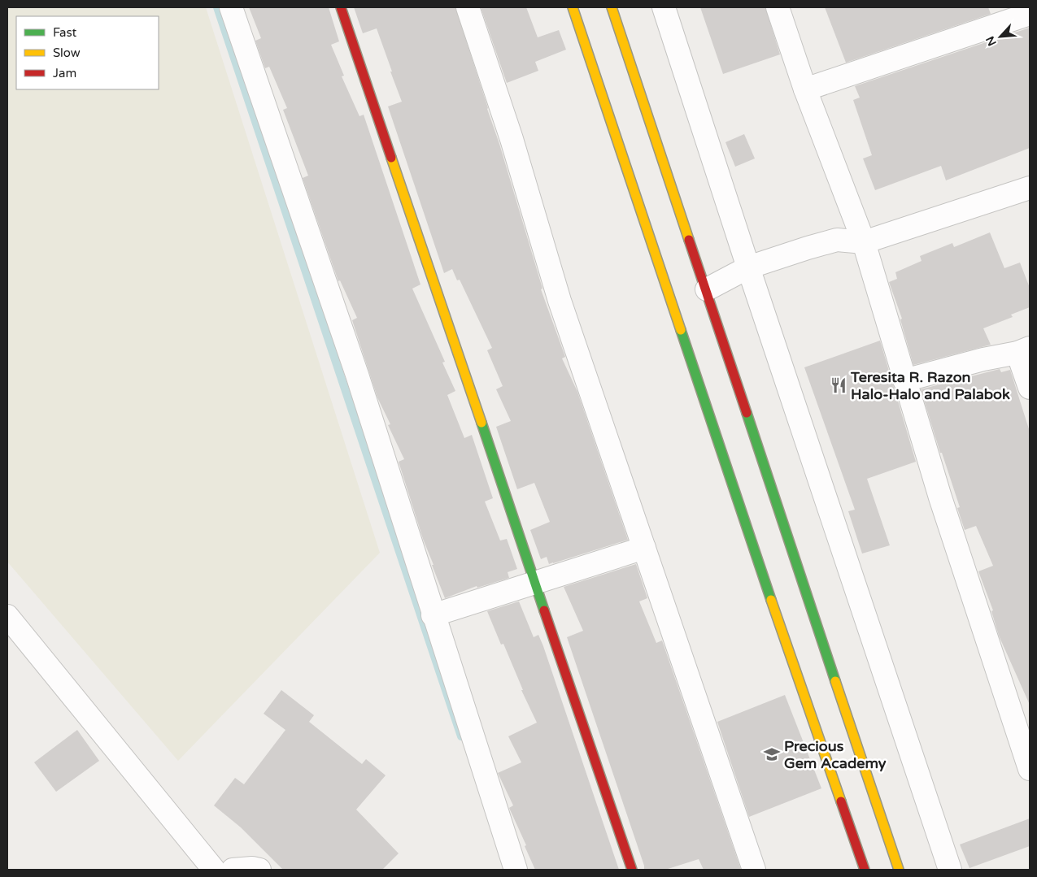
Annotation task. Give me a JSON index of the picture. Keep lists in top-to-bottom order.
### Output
{
  "places": {
    "restaurant": ["Teresita R. Razon Halo-Halo and Palabok"],
    "school or university": ["Precious Gem Academy"]
  },
  "legend": ["Fast", "Slow", "Jam"],
  "north": "bottom left"
}
